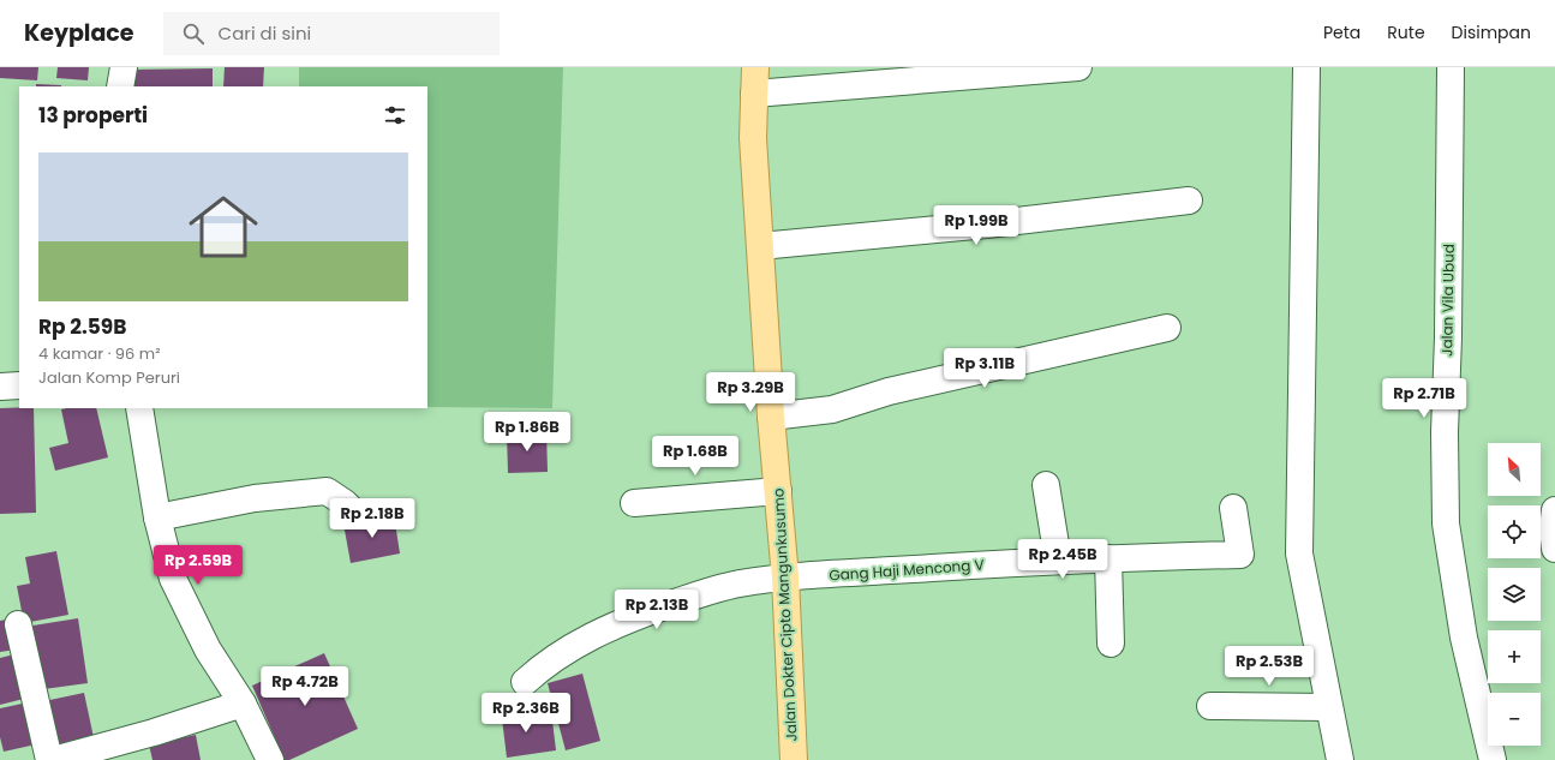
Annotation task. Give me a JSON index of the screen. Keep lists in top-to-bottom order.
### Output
{
  "streets": {
    "main road": ["Jalan Dokter Cipto Mangunkusumo"],
    "street": ["Jalan Vila Ubud", "Gang Haji Mencong V"]
  },
  "crossings": [
    ["Gang Haji Mencong V", "Jalan Dokter Cipto Mangunkusumo"]
  ],
  "north": "top left",
  "page": {
    "header": "Keyplace",
    "search": "Cari di sini",
    "nav": ["Peta", "Rute", "Disimpan"],
    "heading": "13 properti",
    "list": [
      {
        "name": "Rp 2.59B",
        "note": "4 kamar · 96 m² · Jalan Komp Peruri"
      }
    ],
    "price": [
      "Rp 1.99B",
      "Rp 3.11B",
      "Rp 3.29B",
      "Rp 2.71B",
      "Rp 1.86B",
      "Rp 1.68B",
      "Rp 2.18B",
      "Rp 2.45B",
      "Rp 2.59B",
      "Rp 2.13B",
      "Rp 2.53B",
      "Rp 4.72B",
      "Rp 2.36B"
    ],
    "map_buttons": ["+", "−"]
  }
}
